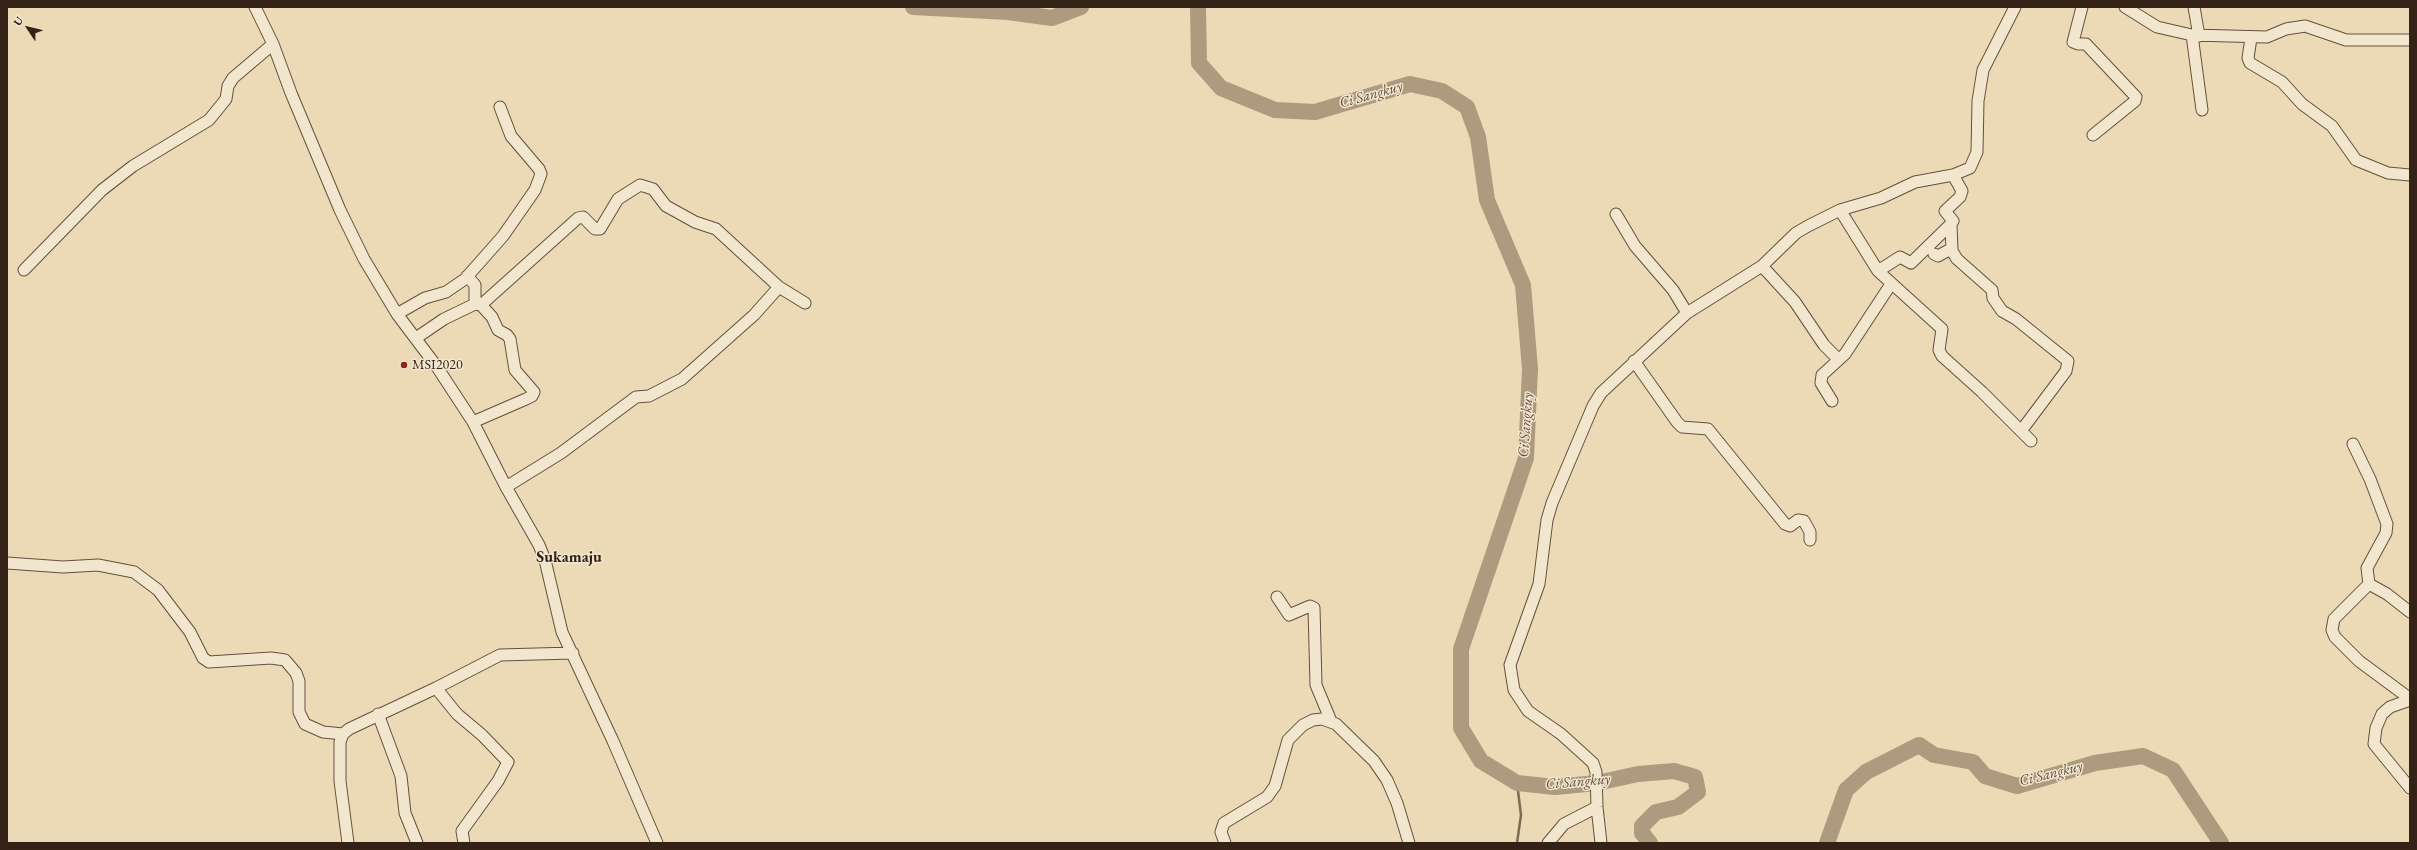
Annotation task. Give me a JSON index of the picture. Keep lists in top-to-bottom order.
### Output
{
  "districts": ["Sukamaju"],
  "water": ["Ci Sangkuy"],
  "places": ["MSI2020"],
  "north": "top left"
}
